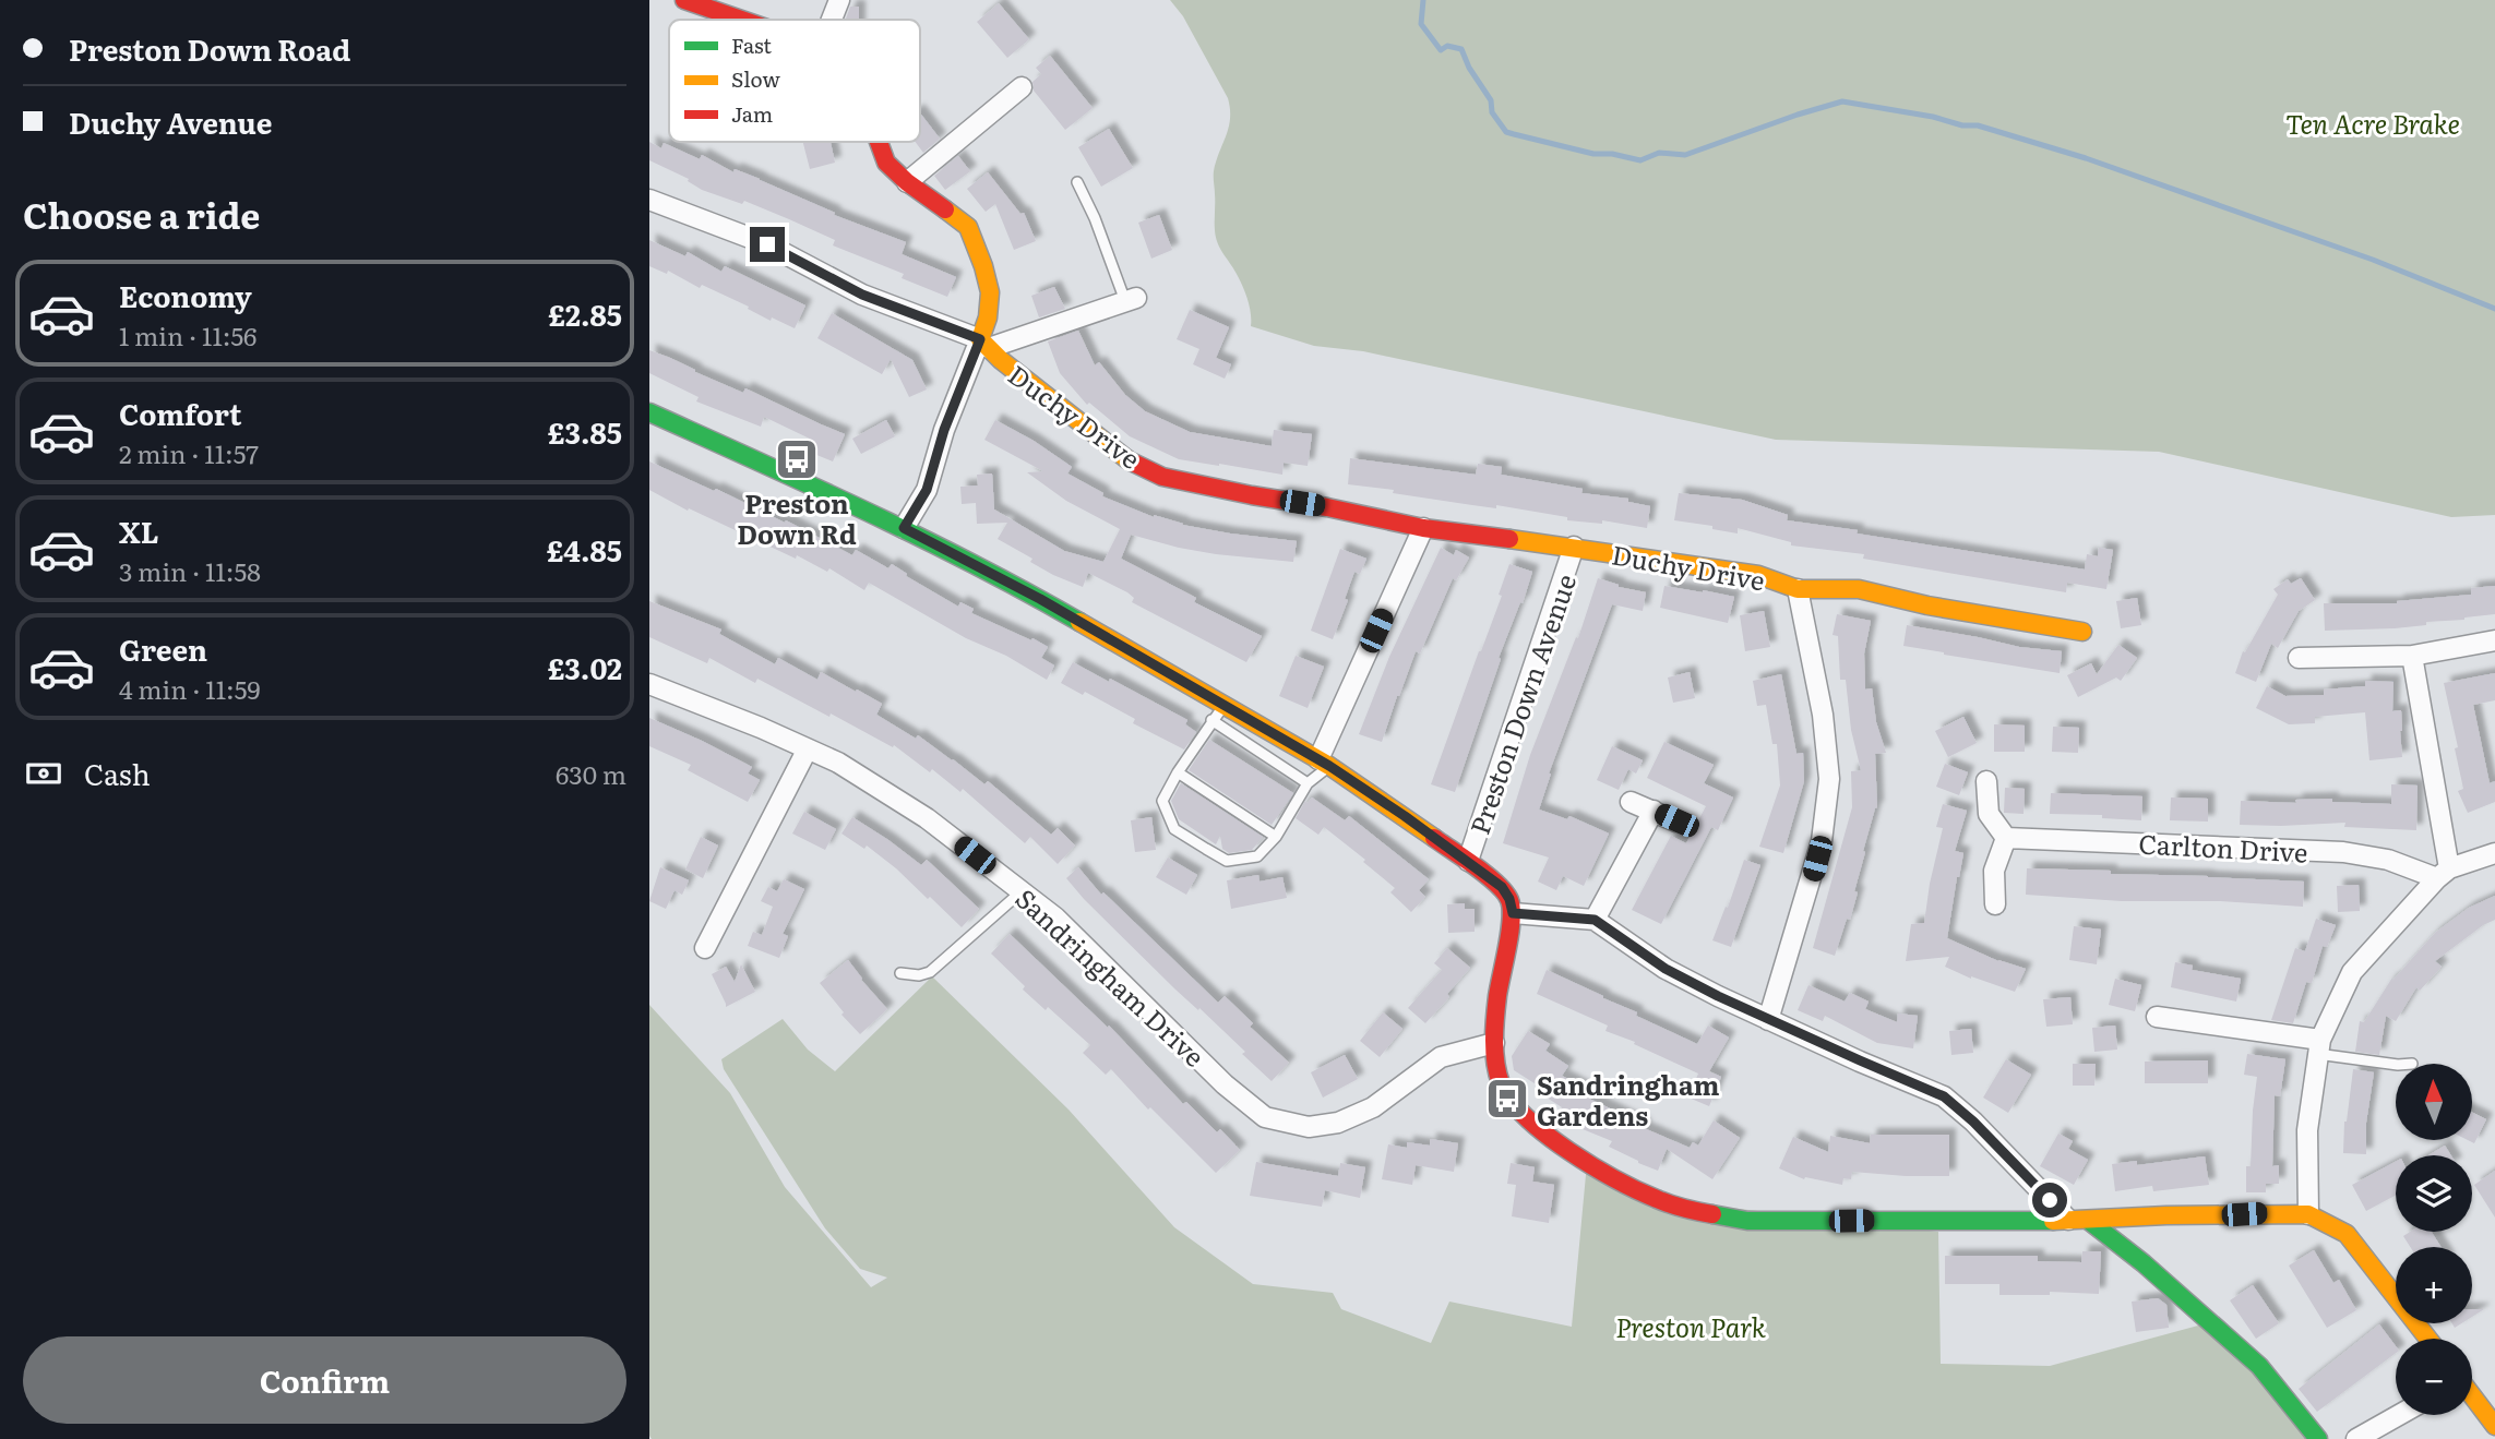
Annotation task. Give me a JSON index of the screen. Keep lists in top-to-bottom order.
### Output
{
  "streets": {
    "street": [
      "Duchy Drive",
      "Preston Down Avenue",
      "Carlton Drive",
      "Sandringham Drive"
    ]
  },
  "crossings": [
    ["Duchy Drive", "Preston Down Avenue"]
  ],
  "parks": ["Ten Acre Brake", "Preston Park"],
  "places": {
    "bus stop": ["Preston Down Rd", "Sandringham Gardens"]
  },
  "legend": ["Fast", "Slow", "Jam"],
  "north": "top",
  "page": {
    "banner": ["Preston Down Road", "Duchy Avenue"],
    "heading": "Choose a ride",
    "list": [
      {
        "name": "Economy",
        "note": "1 min · 11:56",
        "value": "£2.85"
      },
      {
        "name": "Comfort",
        "note": "2 min · 11:57",
        "value": "£3.85"
      },
      {
        "name": "XL",
        "note": "3 min · 11:58",
        "value": "£4.85"
      },
      {
        "name": "Green",
        "note": "4 min · 11:59",
        "value": "£3.02"
      }
    ],
    "pay": ["Cash", "630 m"],
    "map_buttons": ["+", "−"],
    "buttons": "Confirm"
  }
}
